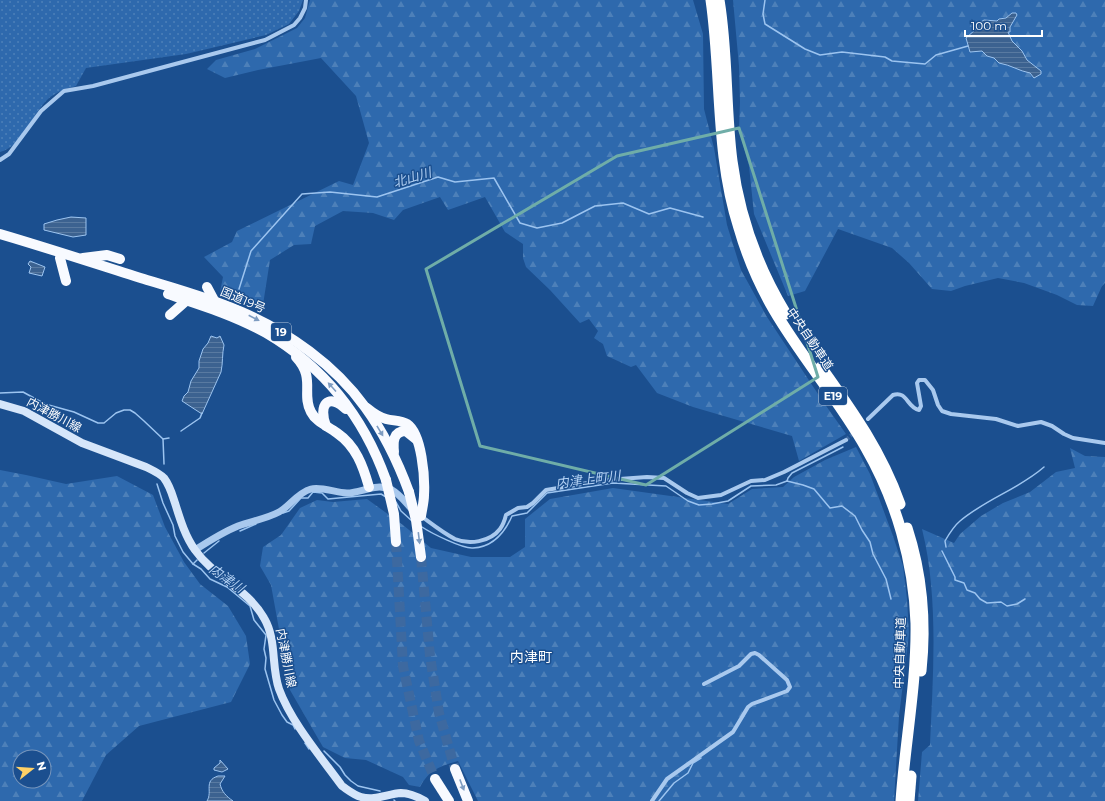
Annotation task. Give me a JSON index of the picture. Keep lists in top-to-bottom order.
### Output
{
  "streets": {
    "highway": [
      "国道19号",
      "19",
      "中央自動車道",
      "E19"
    ],
    "main road": ["内津勝川線"]
  },
  "districts": ["内津町"],
  "water": ["北山川", "内津上町川", "内津川"],
  "scale_bar": "100 m",
  "north": "right"
}
